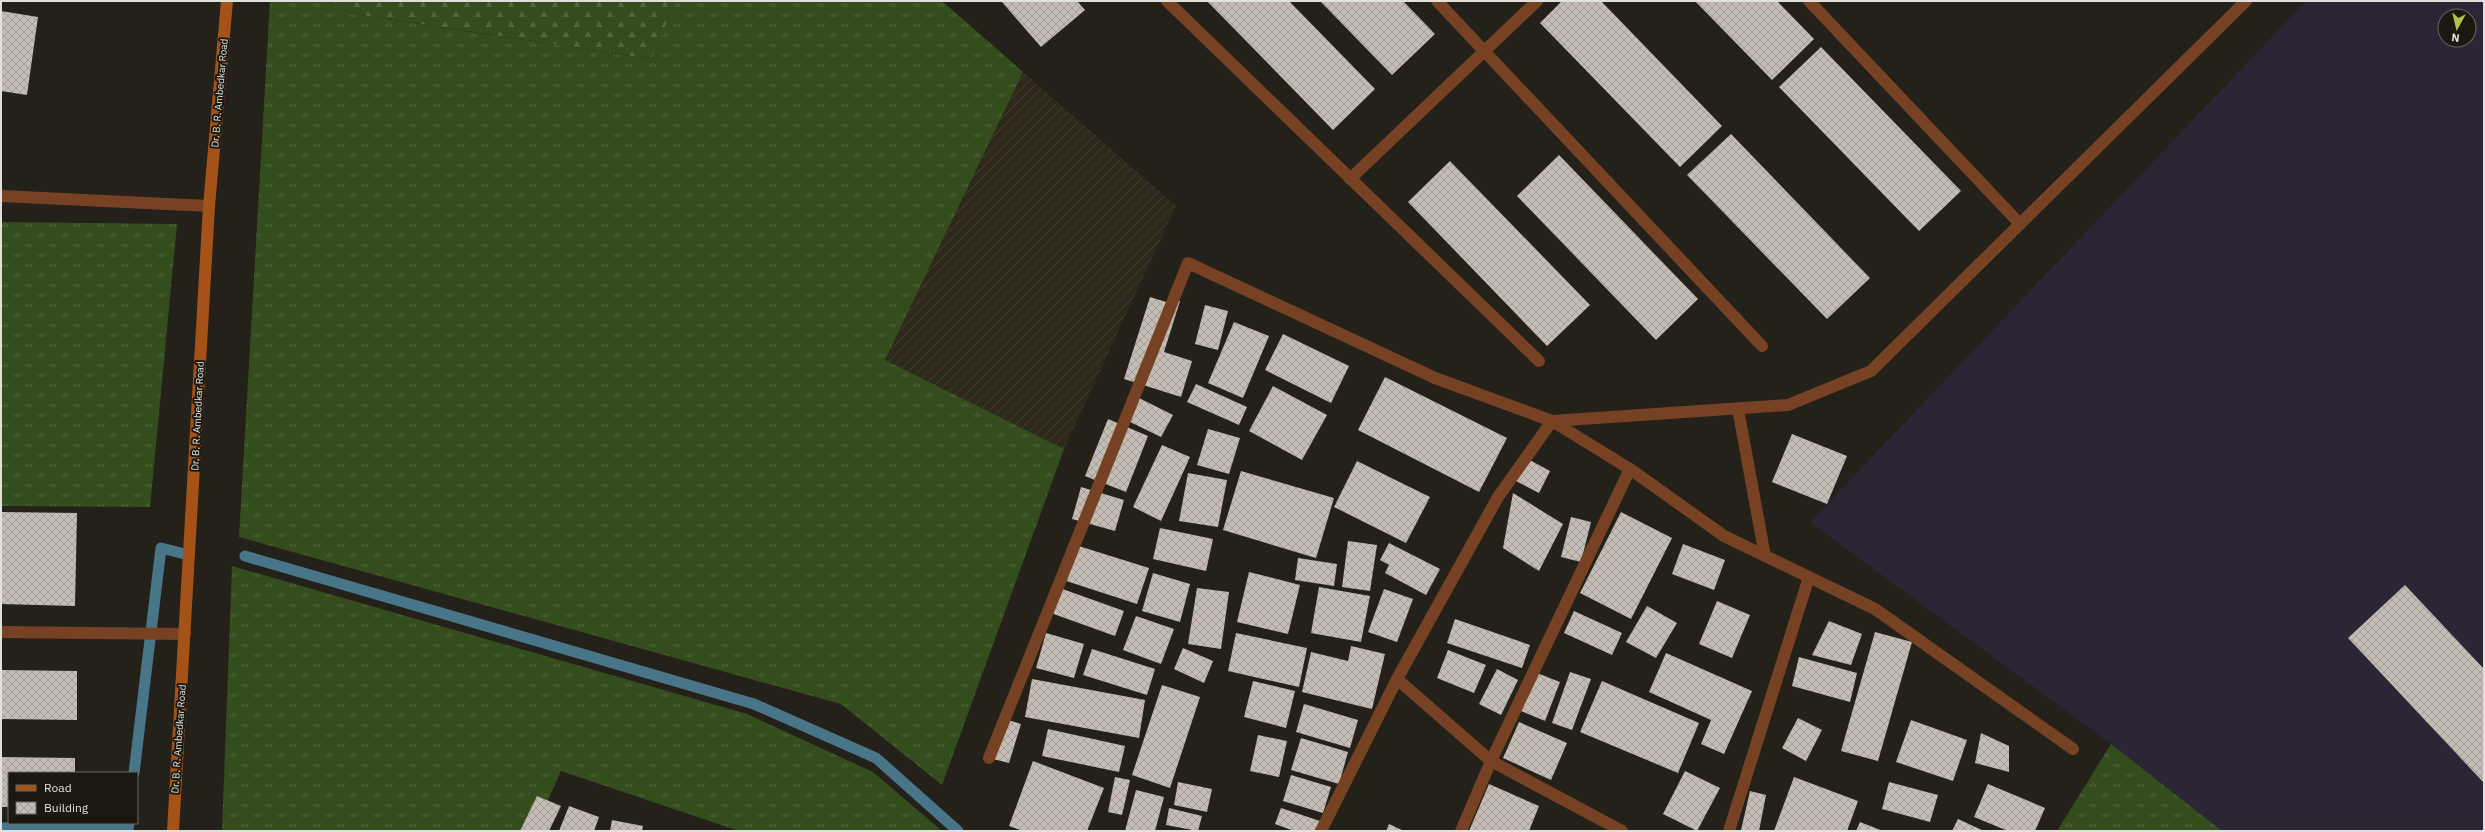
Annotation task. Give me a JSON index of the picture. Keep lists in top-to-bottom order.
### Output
{
  "streets": {
    "street": ["Dr. B. R. Ambedkar Road"]
  },
  "legend": ["Road", "Building"],
  "north": "bottom"
}
